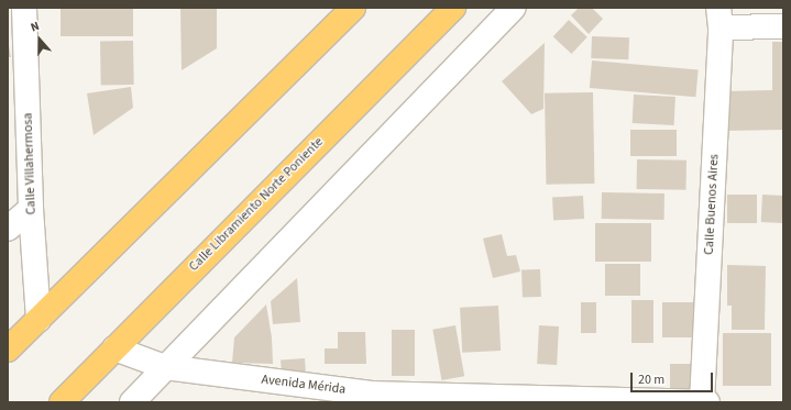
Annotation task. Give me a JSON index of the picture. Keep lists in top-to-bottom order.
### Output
{
  "streets": {
    "highway": ["Calle Libramiento Norte Poniente"],
    "street": ["Calle Villahermosa", "Calle Buenos Aires", "Avenida Mérida"]
  },
  "crossings": [
    ["Calle Libramiento Norte Poniente", "Avenida Mérida"],
    ["Calle Buenos Aires", "Avenida Mérida"]
  ],
  "scale_bar": "20 m",
  "north": "top"
}
